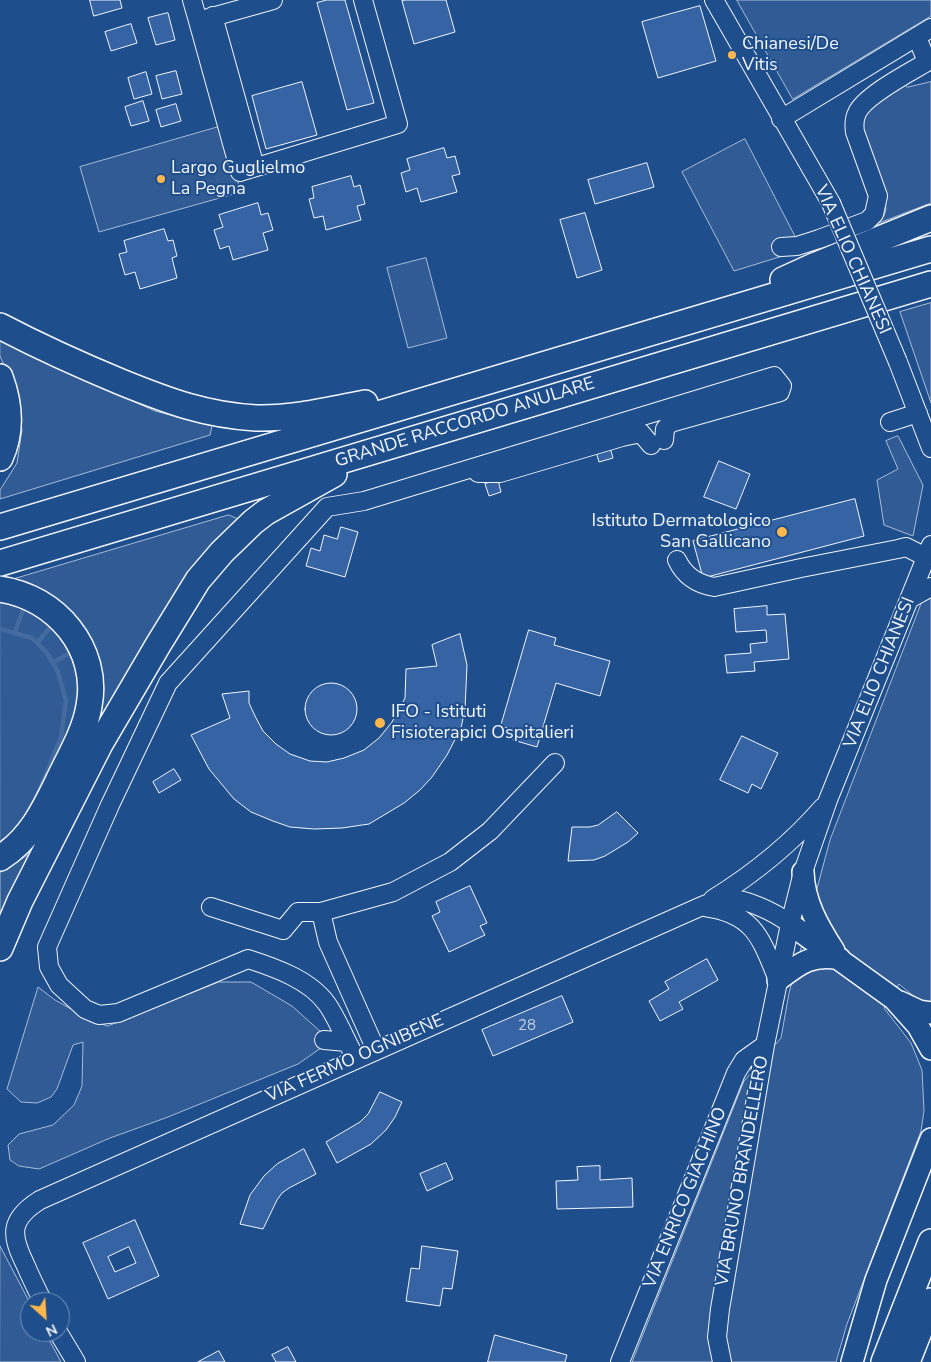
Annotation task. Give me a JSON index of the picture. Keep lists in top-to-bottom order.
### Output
{
  "streets": {
    "highway": ["GRANDE RACCORDO ANULARE"],
    "street": [
      "VIA ELIO CHIANESI",
      "VIA FERMO OGNIBENE",
      "VIA BRUNO BRANDELLERO",
      "VIA ENRICO GIACHINO"
    ]
  },
  "crossings": [
    ["VIA ELIO CHIANESI", "VIA BRUNO BRANDELLERO"],
    ["VIA BRUNO BRANDELLERO", "VIA ENRICO GIACHINO"]
  ],
  "places": [
    "Chianesi/De Vitis",
    "Largo Guglielmo La Pegna",
    "Istituto Dermatologico San Gallicano",
    "IFO - Istituti Fisioterapici Ospitalieri"
  ],
  "house_numbers": ["28"],
  "north": "bottom right"
}
